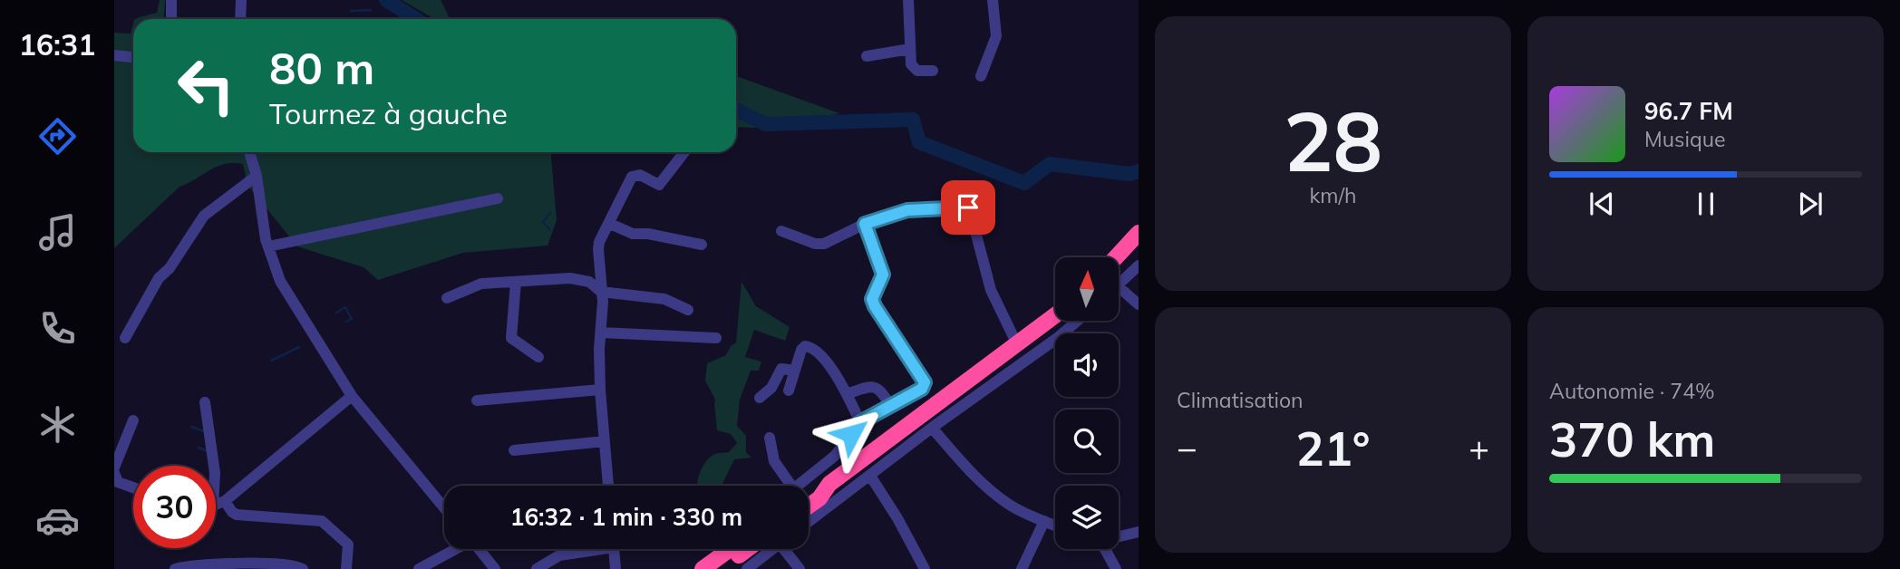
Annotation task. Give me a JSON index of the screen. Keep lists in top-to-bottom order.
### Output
{
  "north": "top",
  "page": {
    "tabs": "16:31",
    "tile": [
      ["28", "km/h"],
      "Climatisation",
      ["Autonomie · 74%", "370 km"]
    ],
    "turn": ["80 m", "Tournez à gauche"],
    "song": ["96.7 FM", "Musique"],
    "heat": ["−", "21°", "+"],
    "limit": "30",
    "trip": "16:32 · 1 min · 330 m"
  }
}
